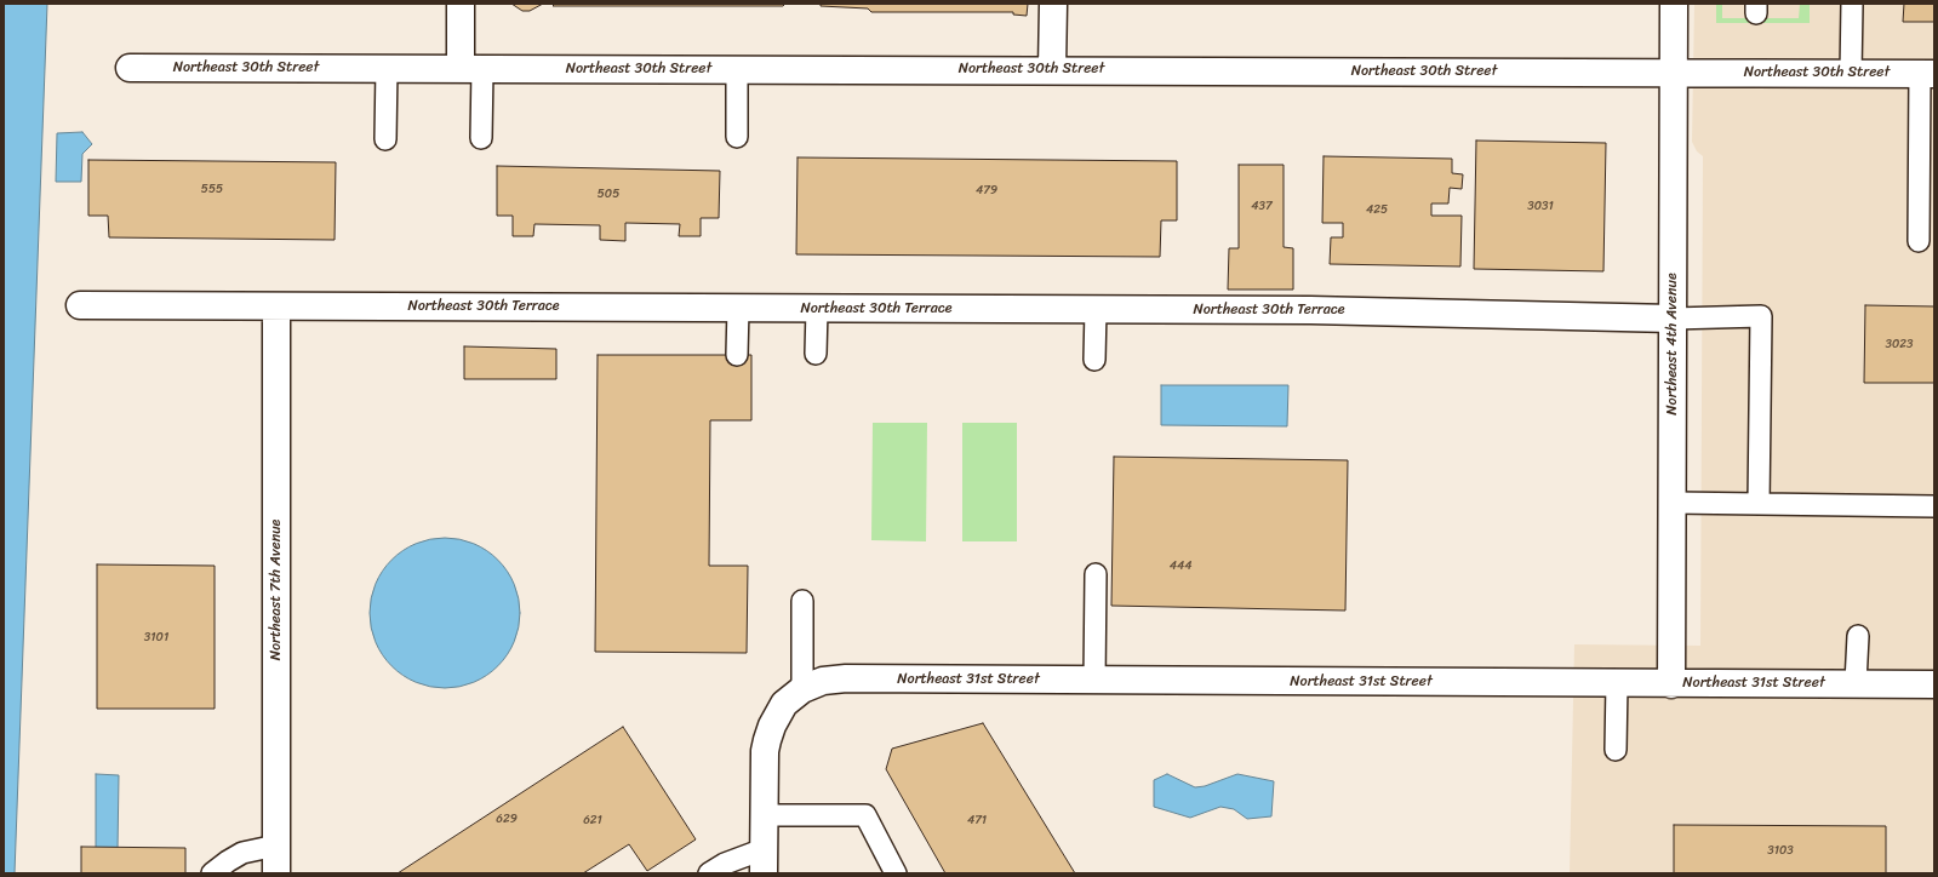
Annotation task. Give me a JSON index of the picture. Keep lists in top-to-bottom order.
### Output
{
  "streets": {
    "street": [
      "Northeast 30th Street",
      "Northeast 30th Terrace",
      "Northeast 4th Avenue",
      "Northeast 7th Avenue",
      "Northeast 31st Street"
    ]
  },
  "crossings": [
    ["Northeast 30th Street", "Northeast 4th Avenue"],
    ["Northeast 30th Terrace", "Northeast 4th Avenue"],
    ["Northeast 30th Terrace", "Northeast 7th Avenue"],
    ["Northeast 4th Avenue", "Northeast 31st Street"]
  ],
  "house_numbers": [
    "555",
    "479",
    "505",
    "437",
    "3031",
    "425",
    "3023",
    "444",
    "3101",
    "629",
    "621",
    "471",
    "3103"
  ]
}
